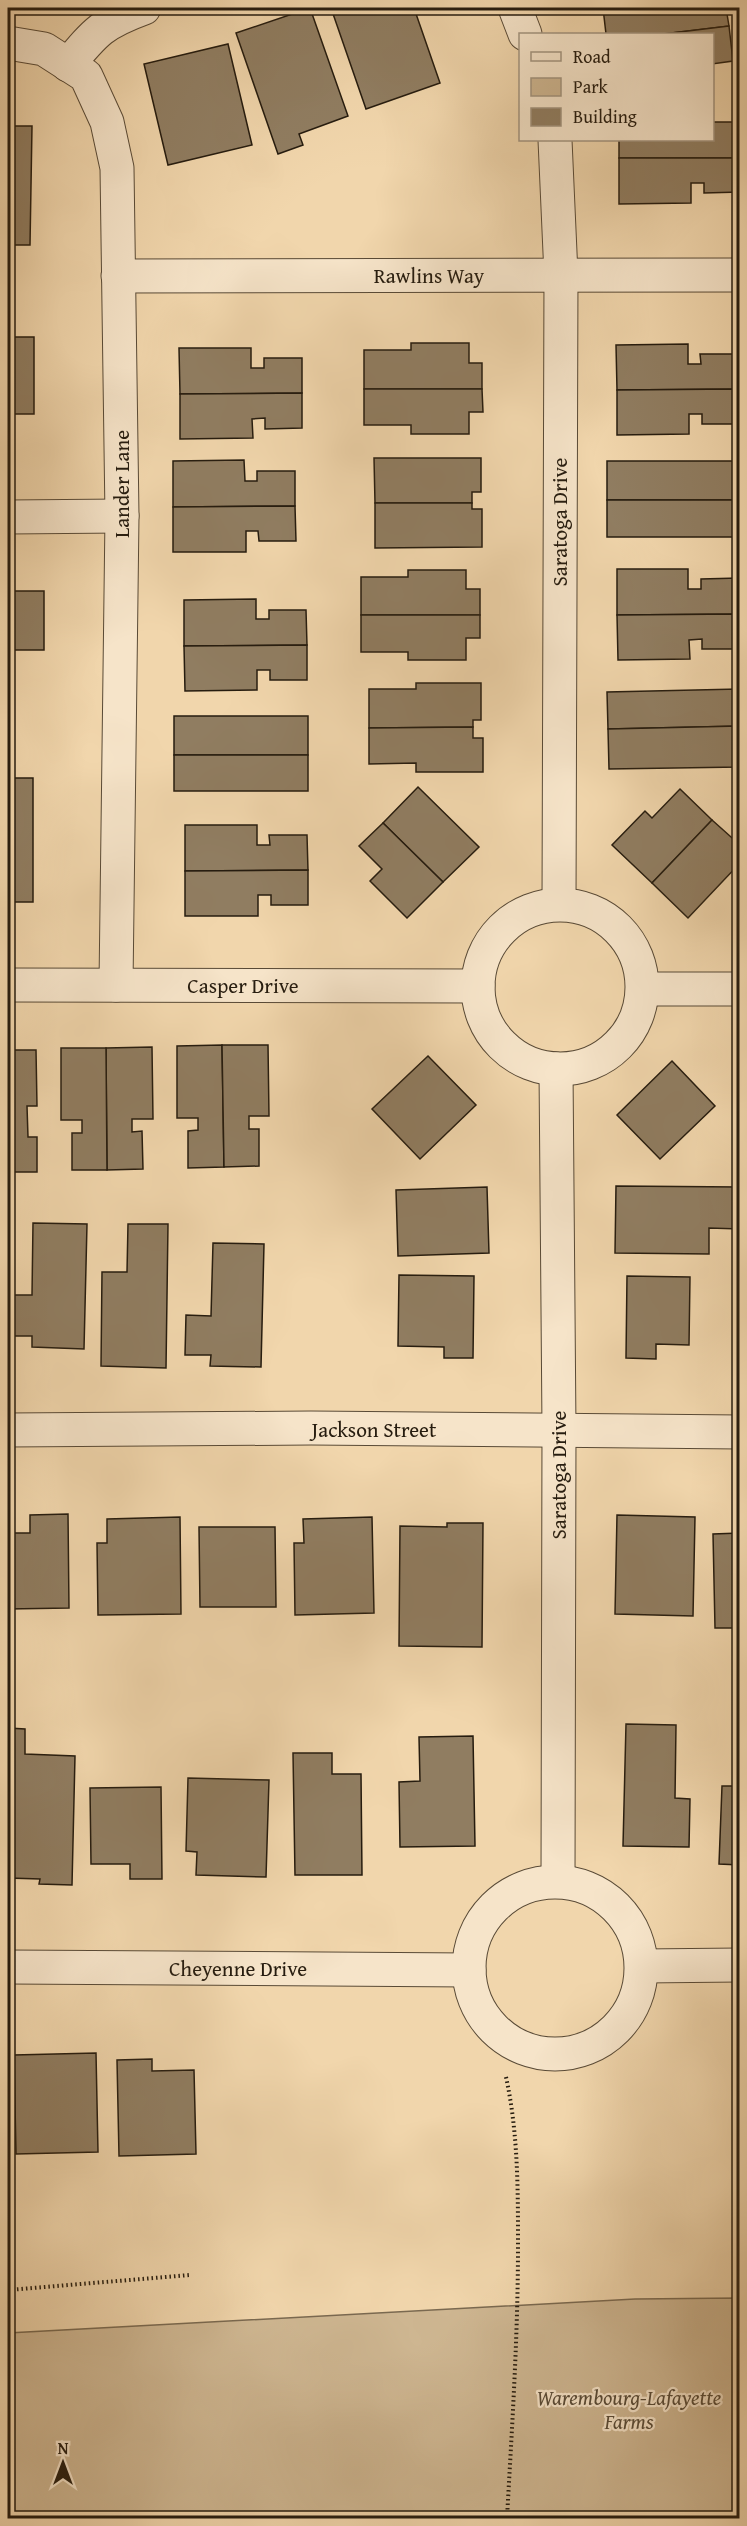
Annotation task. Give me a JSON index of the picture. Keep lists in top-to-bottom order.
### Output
{
  "streets": {
    "street": [
      "Rawlins Way",
      "Lander Lane",
      "Saratoga Drive",
      "Casper Drive",
      "Jackson Street",
      "Cheyenne Drive"
    ]
  },
  "crossings": [
    ["Rawlins Way", "Lander Lane"],
    ["Rawlins Way", "Saratoga Drive"],
    ["Lander Lane", "Casper Drive"],
    ["Saratoga Drive", "Casper Drive"],
    ["Saratoga Drive", "Jackson Street"],
    ["Saratoga Drive", "Cheyenne Drive"]
  ],
  "parks": ["Warembourg-Lafayette Farms"],
  "legend": ["Road", "Park", "Building"],
  "north": "top"
}
